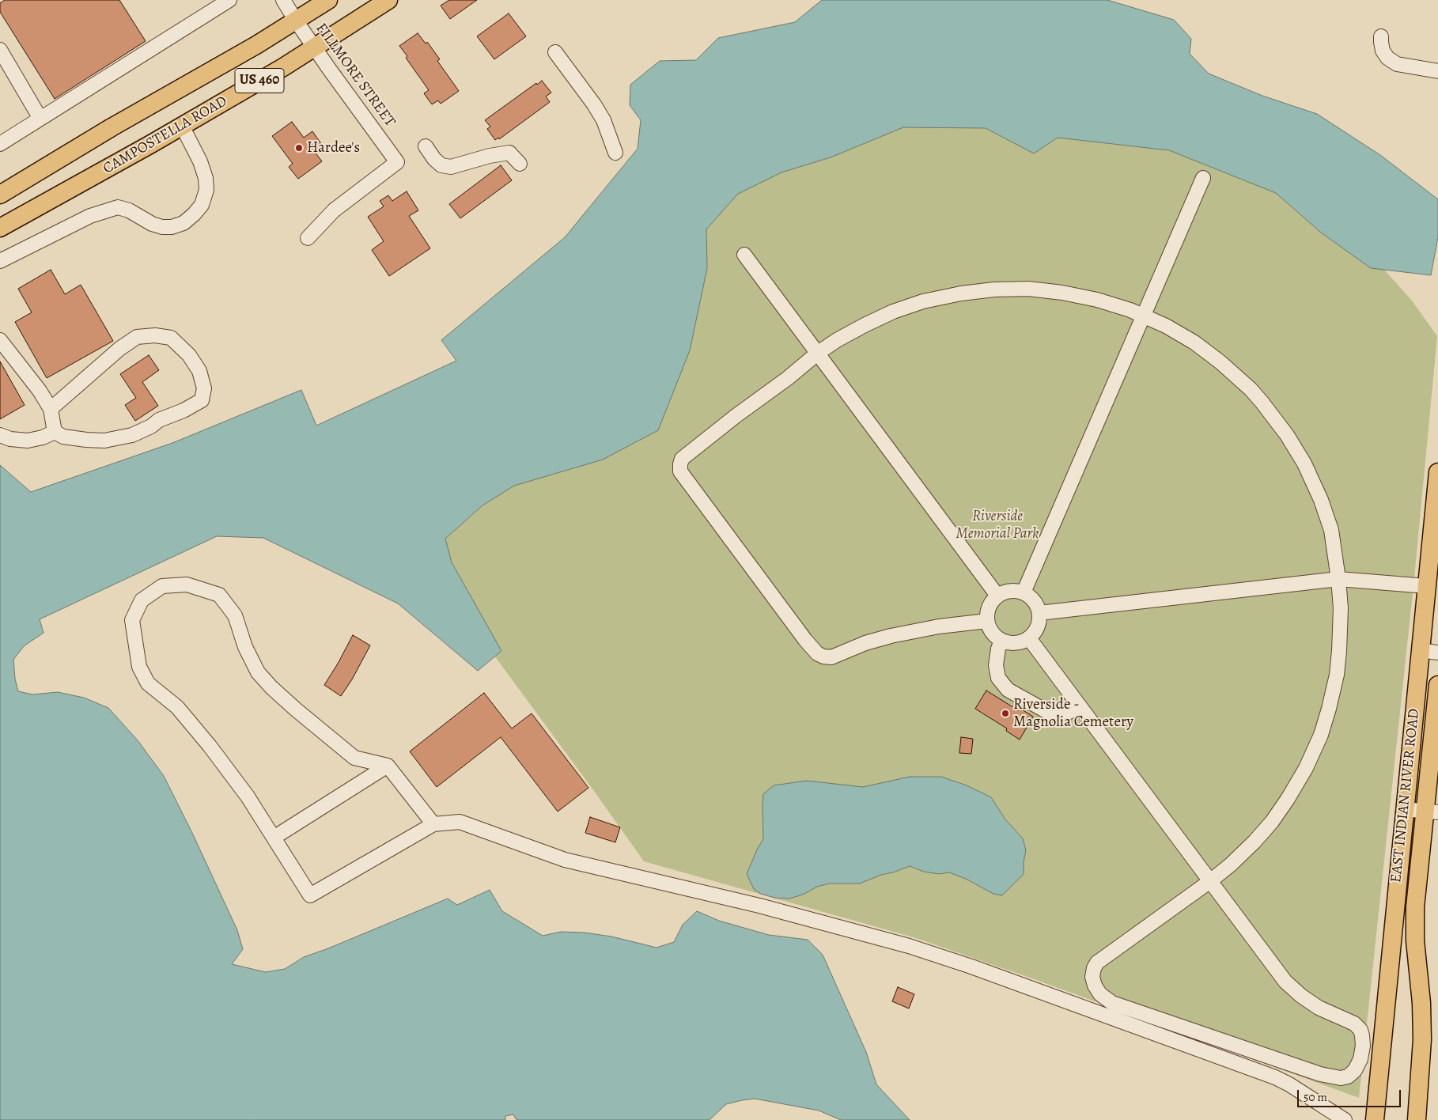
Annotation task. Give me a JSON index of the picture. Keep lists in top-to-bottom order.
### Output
{
  "streets": {
    "main road": ["US 460", "CAMPOSTELLA ROAD", "EAST INDIAN RIVER ROAD"],
    "street": ["FILLMORE STREET"]
  },
  "crossings": [
    ["FILLMORE STREET", "US 460"],
    ["FILLMORE STREET", "CAMPOSTELLA ROAD"]
  ],
  "parks": ["Riverside Memorial Park"],
  "places": ["Hardee's", "Riverside - Magnolia Cemetery"],
  "scale_bar": "50 m"
}
